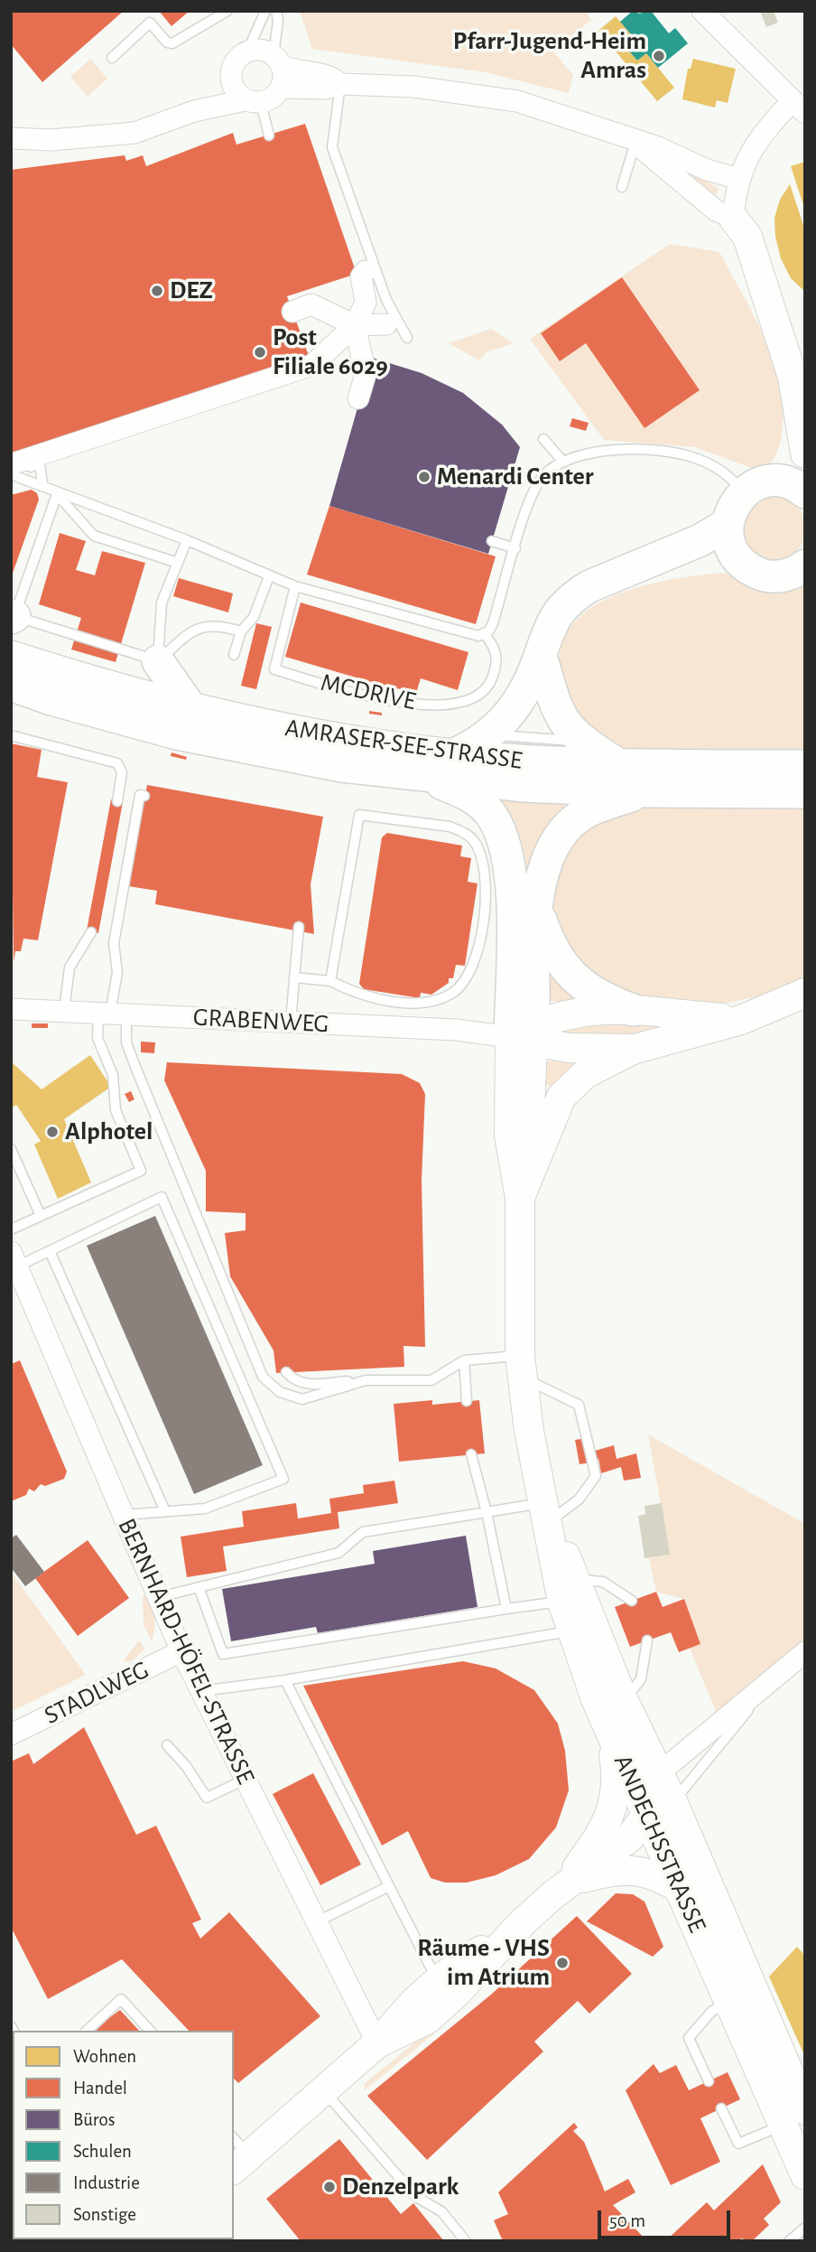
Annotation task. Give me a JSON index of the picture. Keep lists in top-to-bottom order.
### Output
{
  "streets": {
    "main road": ["AMRASER-SEE-STRASSE", "ANDECHSSTRASSE"],
    "street": ["GRABENWEG", "BERNHARD-HÖFEL-STRASSE", "STADLWEG"],
    "lane": ["MCDRIVE"]
  },
  "crossings": [
    ["GRABENWEG", "ANDECHSSTRASSE"],
    ["BERNHARD-HÖFEL-STRASSE", "STADLWEG"]
  ],
  "places": [
    "Pfarr-Jugend-Heim Amras",
    "DEZ",
    "Post Filiale 6029",
    "Menardi Center",
    "Alphotel",
    "Räume - VHS im Atrium",
    "Denzelpark"
  ],
  "legend": [
    "Wohnen",
    "Handel",
    "Büros",
    "Schulen",
    "Industrie",
    "Sonstige"
  ],
  "scale_bar": "50 m"
}
